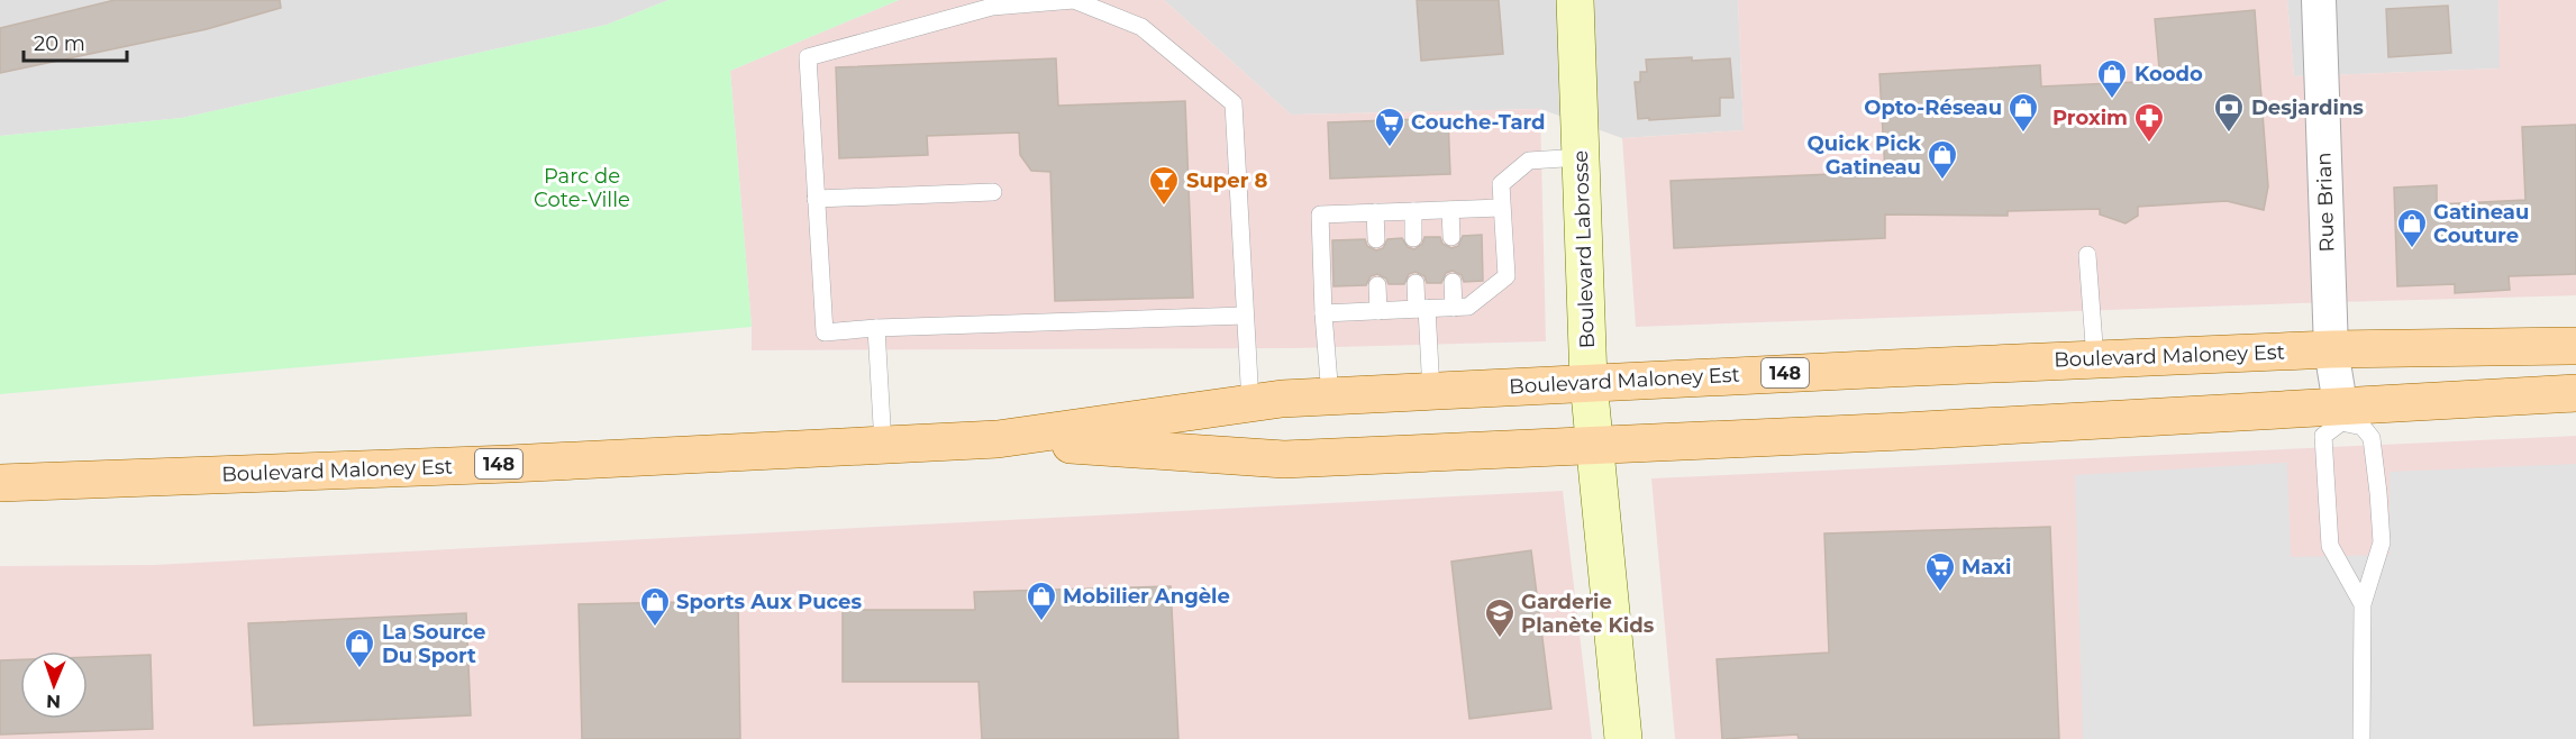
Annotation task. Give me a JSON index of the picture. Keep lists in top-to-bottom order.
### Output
{
  "streets": {
    "main road": ["Boulevard Maloney Est", "148"],
    "street": ["Rue Brian", "Boulevard Labrosse"]
  },
  "crossings": [
    ["Rue Brian", "Boulevard Maloney Est"],
    ["Boulevard Labrosse", "Boulevard Maloney Est"]
  ],
  "parks": ["Parc de Cote-Ville"],
  "places": {
    "shop": [
      "Koodo",
      "Opto-Réseau",
      "Quick Pick Gatineau",
      "Gatineau Couture",
      "Mobilier Angèle",
      "Sports Aux Puces",
      "La Source Du Sport"
    ],
    "bank": ["Desjardins"],
    "pharmacy": ["Proxim"],
    "supermarket": ["Couche-Tard", "Maxi"],
    "bar": ["Super 8"],
    "school or university": ["Garderie Planète Kids"]
  },
  "scale_bar": "20 m",
  "north": "bottom"
}
